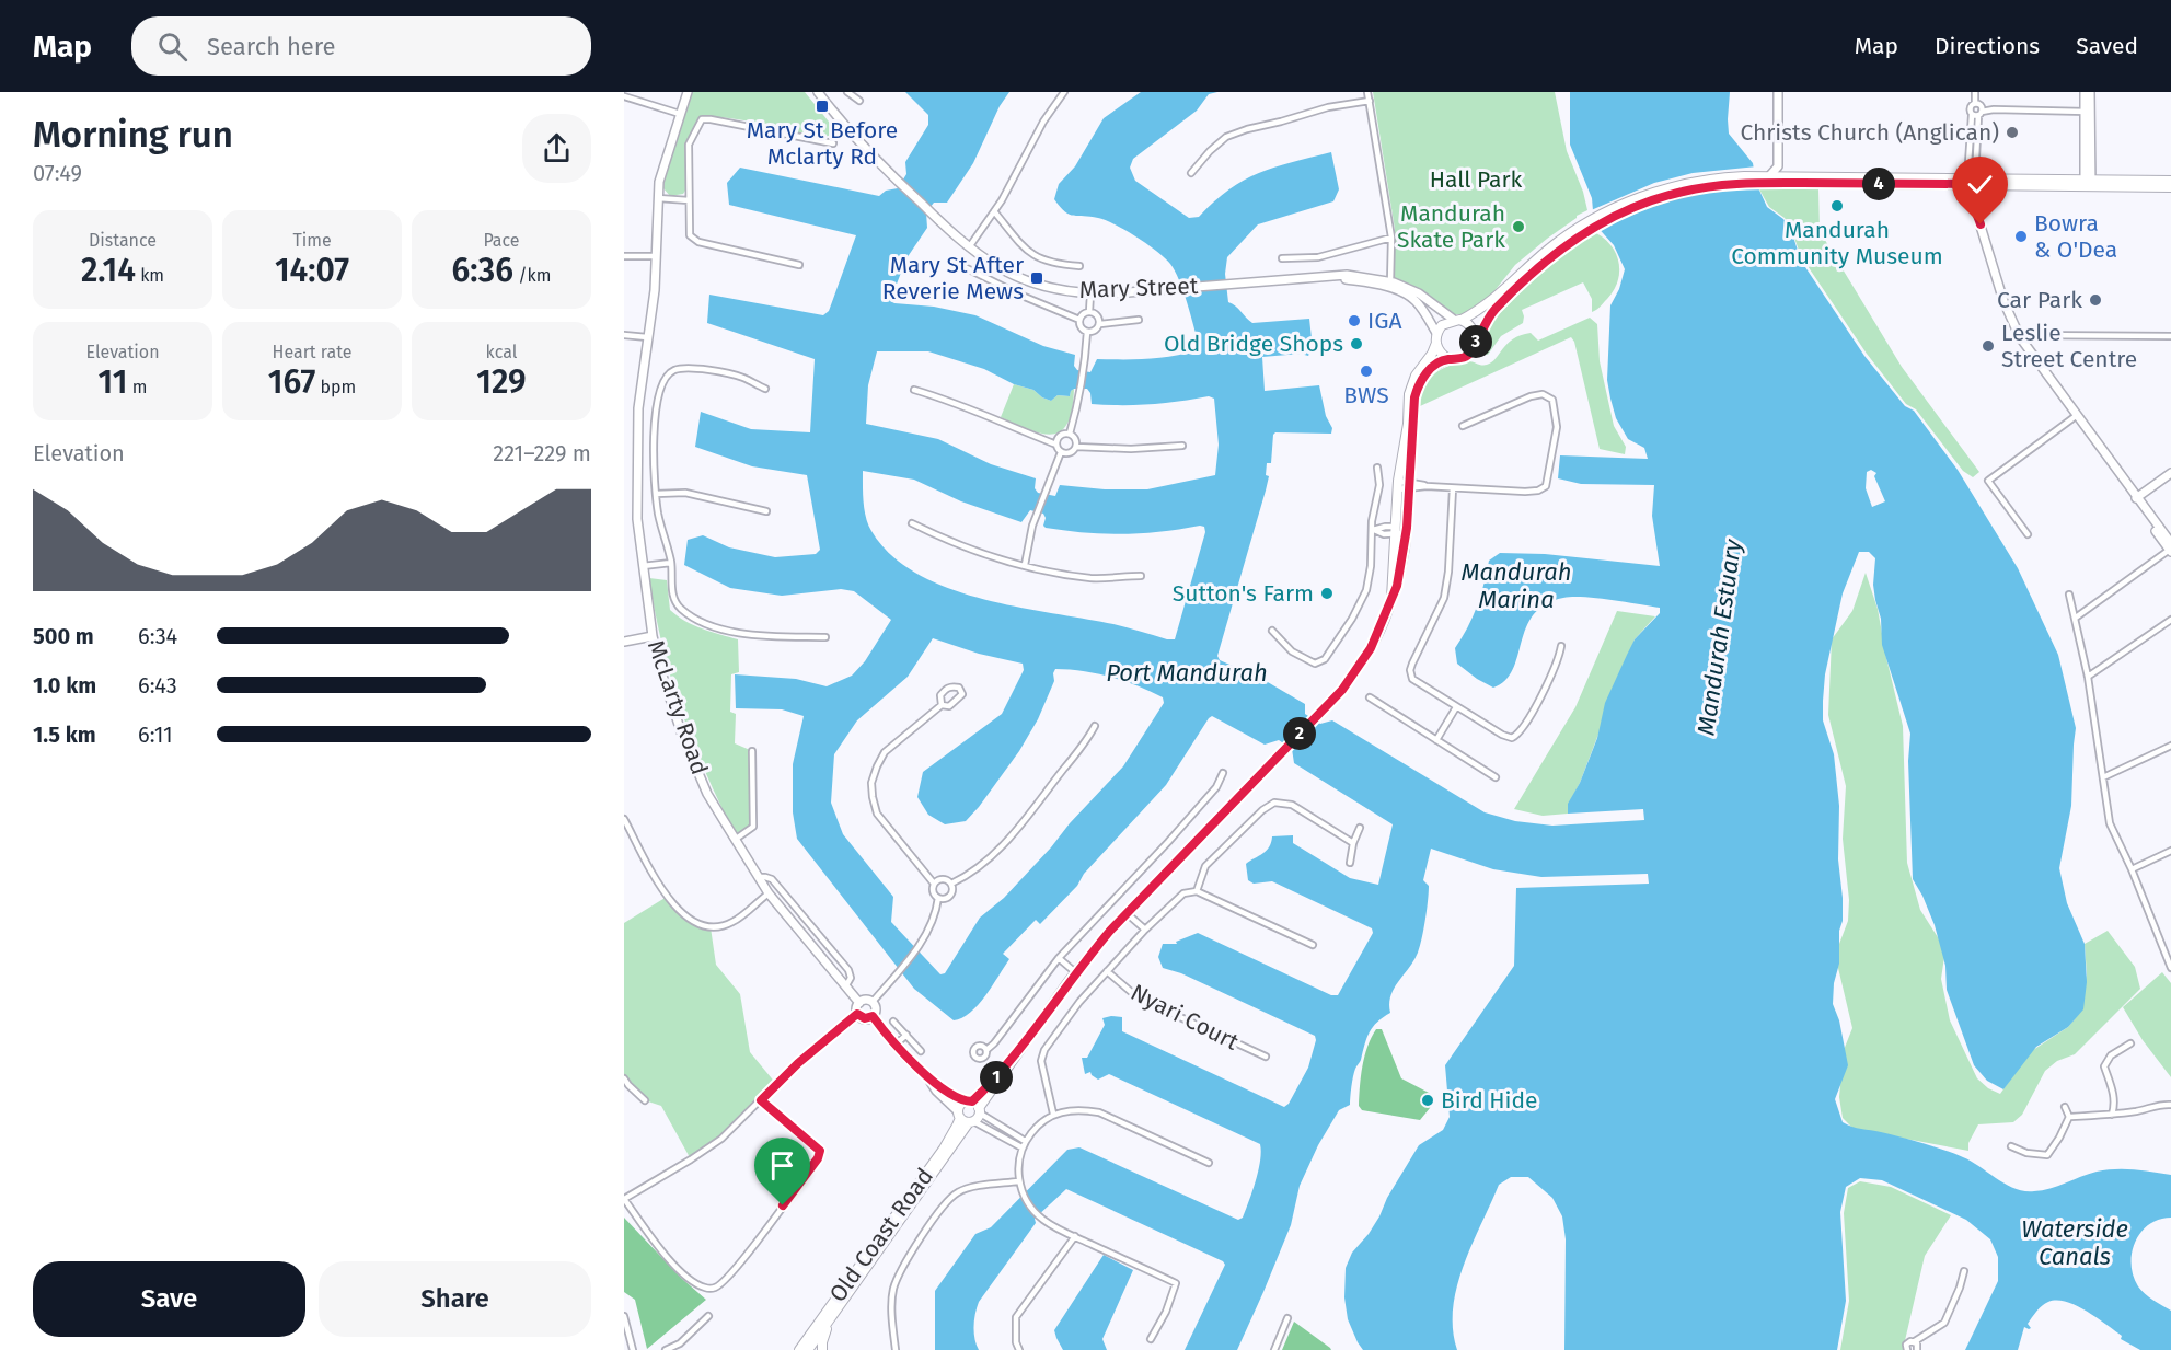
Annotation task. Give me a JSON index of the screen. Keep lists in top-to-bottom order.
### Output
{
  "streets": {
    "main road": ["Old Coast Road"],
    "street": ["Mary Street", "McLarty Road", "Nyari Court"]
  },
  "crossings": [
    ["Mary Street", "Old Coast Road"]
  ],
  "water": [
    "Mandurah Marina",
    "Mandurah Estuary",
    "Port Mandurah",
    "Waterside Canals"
  ],
  "parks": ["Hall Park"],
  "places": {
    "transit": ["Mary St Before Mclarty Rd", "Mary St After Reverie Mews"],
    "other": [
      "Christs Church (Anglican)",
      "Mandurah Community Museum",
      "Mandurah Skate Park",
      "Bowra & O'Dea",
      "Car Park",
      "IGA",
      "Old Bridge Shops",
      "Leslie Street Centre",
      "BWS",
      "Sutton's Farm",
      "Bird Hide"
    ]
  },
  "page": {
    "header": "Map",
    "search": "Search here",
    "nav": ["Map", "Directions", "Saved"],
    "heading": ["Morning run", "07:49"],
    "pins": [
      "4",
      "3",
      "2",
      "1"
    ],
    "stats": [
      ["Distance", "2.14 km"],
      ["Time", "14:07"],
      ["Pace", "6:36 /km"],
      ["Elevation", "11 m"],
      ["Heart rate", "167 bpm"],
      ["kcal", "129"]
    ],
    "chart": ["Elevation", "221–229 m"],
    "list": [
      {
        "name": "500 m",
        "note": "6:34"
      },
      {
        "name": "1.0 km",
        "note": "6:43"
      },
      {
        "name": "1.5 km",
        "note": "6:11"
      }
    ],
    "buttons": ["Save", "Share"]
  }
}
